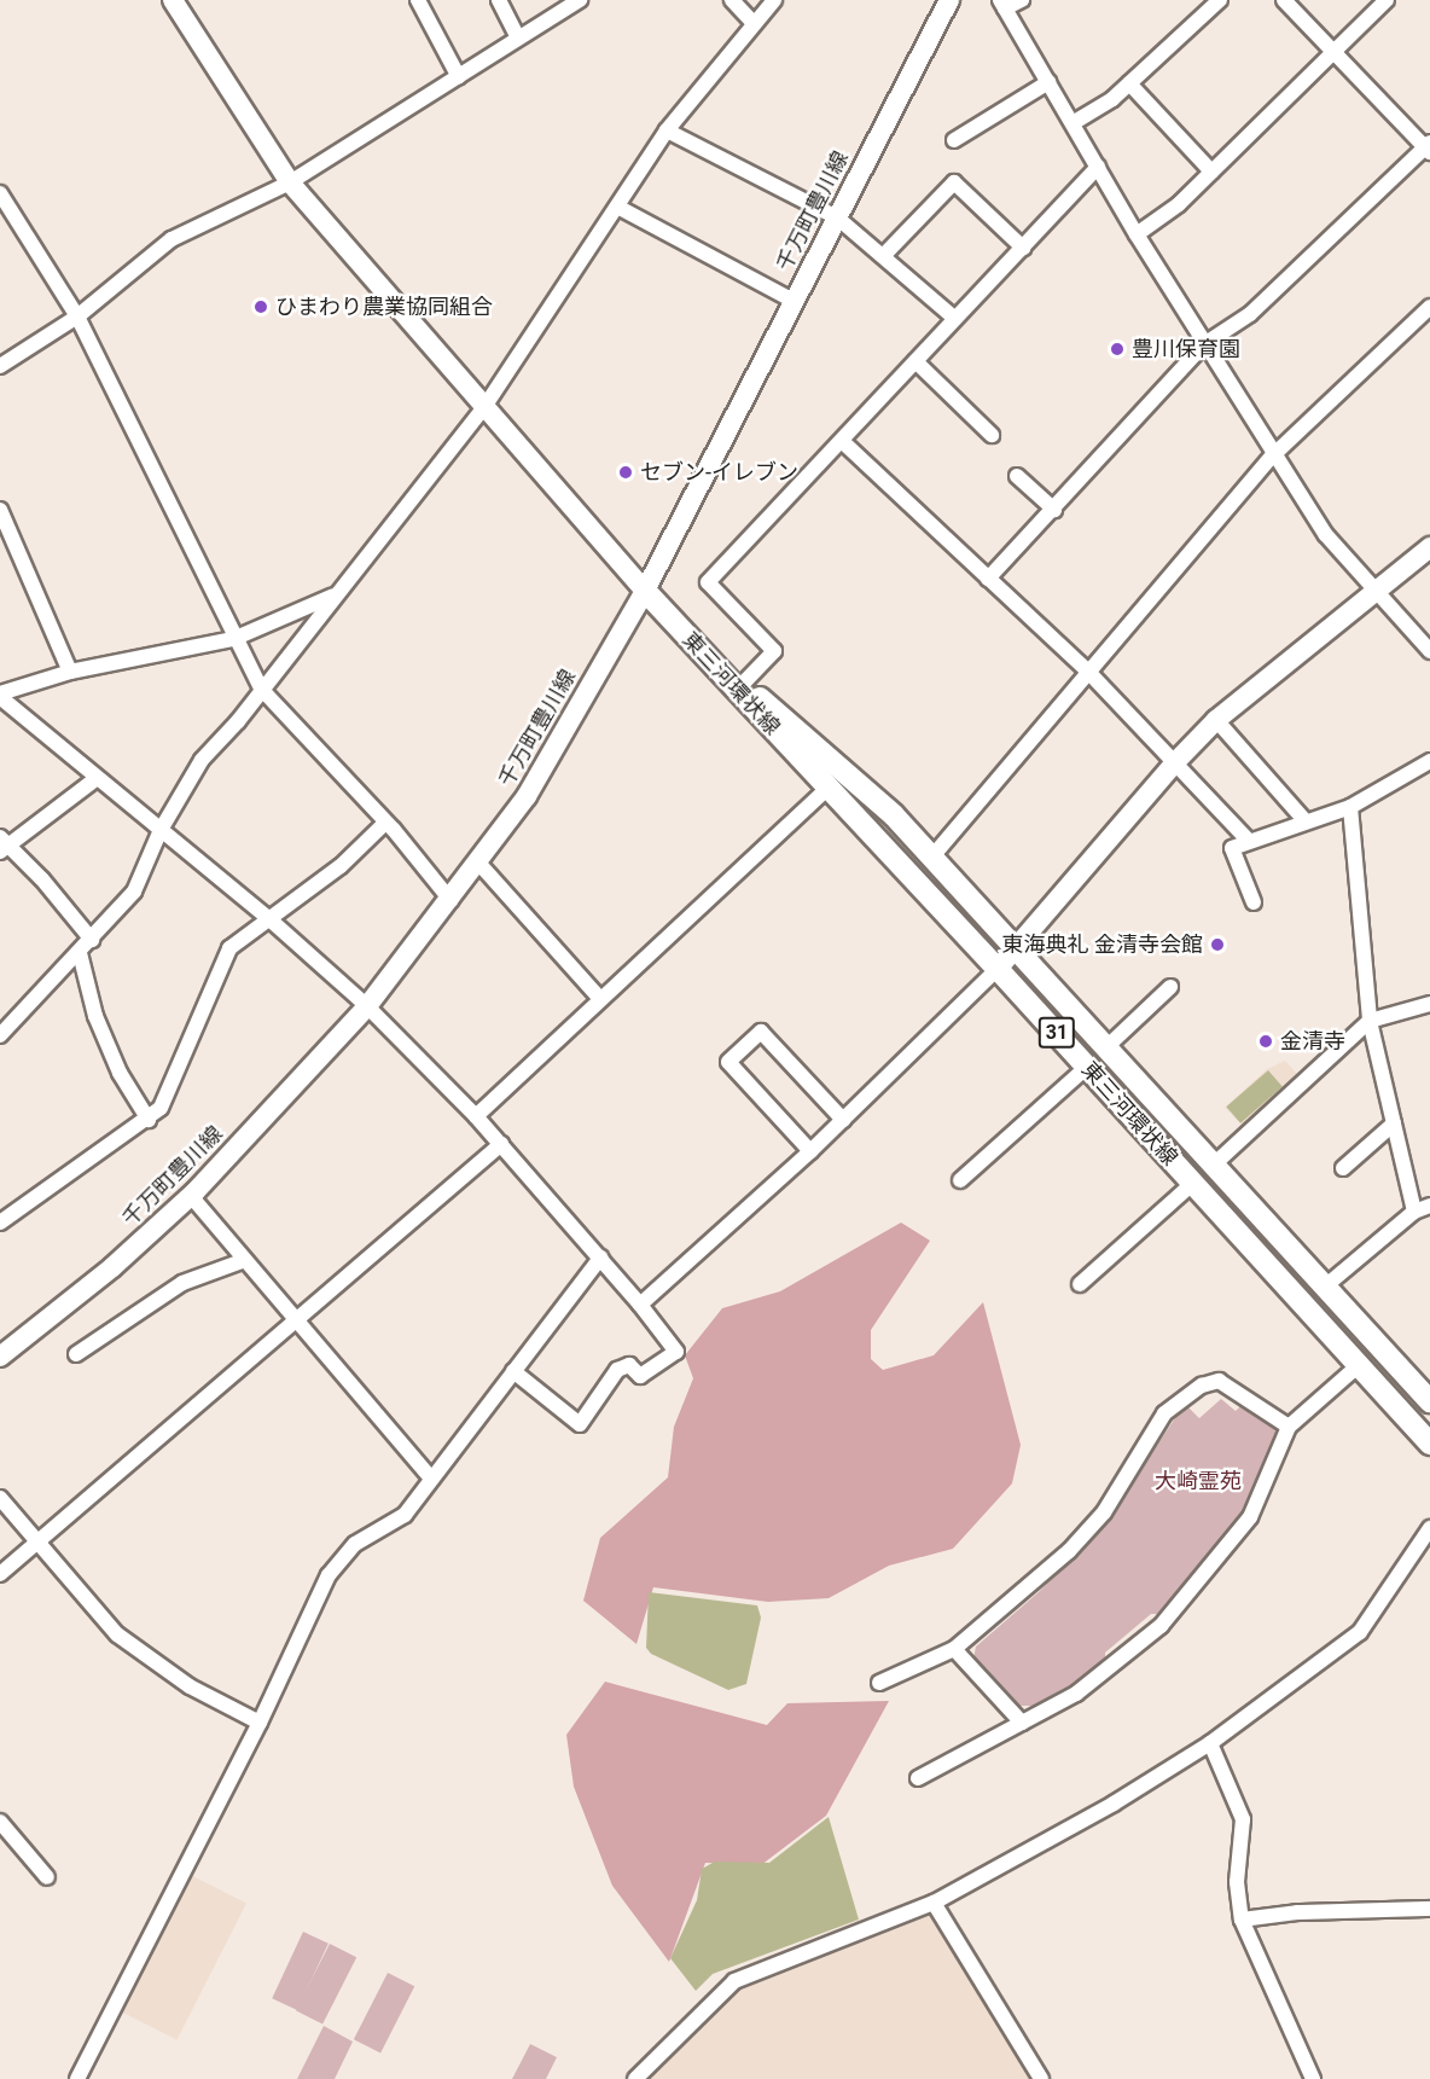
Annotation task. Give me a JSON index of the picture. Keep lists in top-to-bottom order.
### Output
{
  "streets": {
    "main road": ["千万町豊川線", "東三河環状線", "31"]
  },
  "crossings": [
    ["千万町豊川線", "東三河環状線"]
  ],
  "parks": ["大崎霊苑"],
  "places": [
    "ひまわり農業協同組合",
    "豊川保育園",
    "セブン-イレブン",
    "東海典礼 金清寺会館",
    "金清寺"
  ]
}
